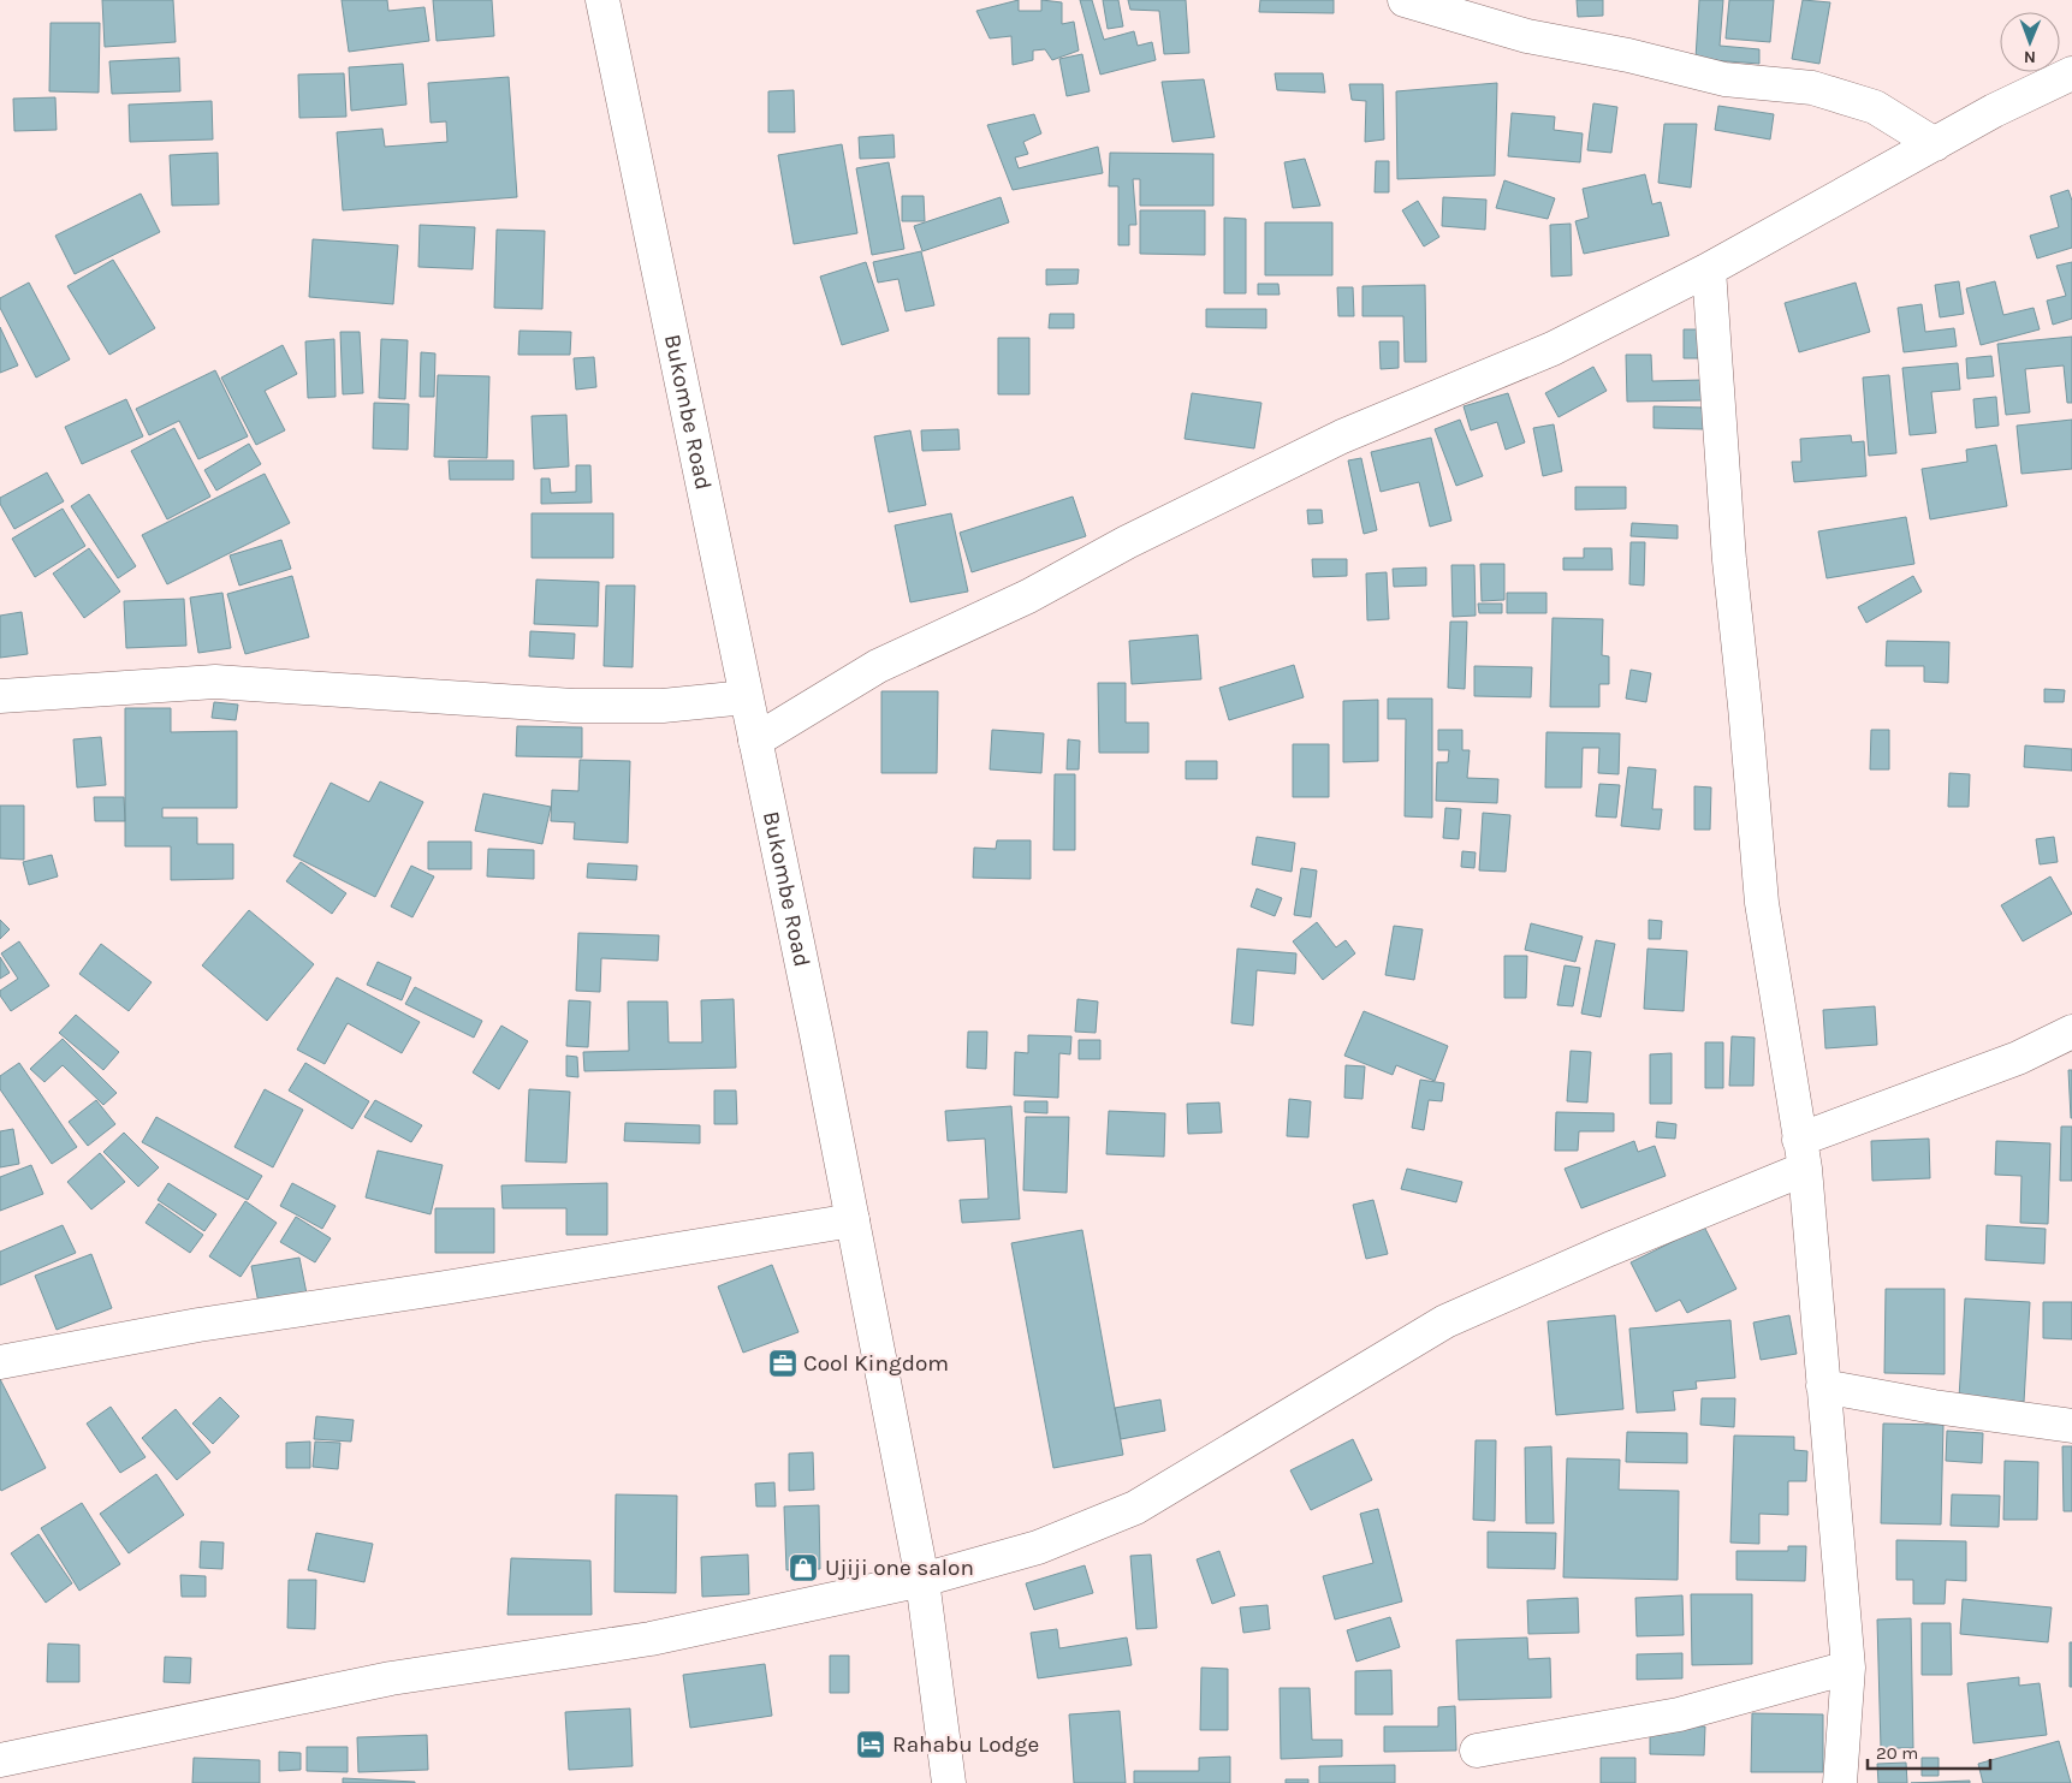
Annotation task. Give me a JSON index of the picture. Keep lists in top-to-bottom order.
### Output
{
  "streets": {
    "street": ["Bukombe Road"]
  },
  "places": {
    "office": ["Cool Kingdom"],
    "shop": ["Ujiji one salon"],
    "hotel": ["Rahabu Lodge"]
  },
  "scale_bar": "20 m",
  "north": "bottom"
}
